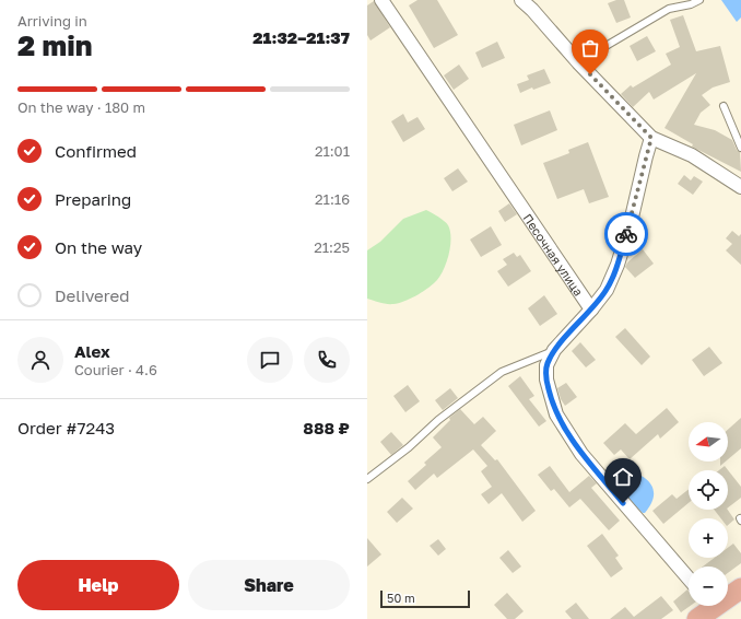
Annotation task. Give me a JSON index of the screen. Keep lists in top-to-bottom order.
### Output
{
  "streets": {
    "street": ["Песочная улица"]
  },
  "scale_bar": "50 m",
  "north": "left",
  "page": {
    "heading": ["2 min", "Arriving in", "21:32–21:37"],
    "panel": [
      "Alex",
      "Courier · 4.6",
      "Order #7243",
      "888 ₽"
    ],
    "bar": "On the way · 180 m",
    "list": [
      ["Confirmed", "21:01"],
      ["Preparing", "21:16"],
      ["On the way", "21:25"],
      "Delivered"
    ],
    "map_buttons": ["+", "−"],
    "buttons": ["Help", "Share"],
    "scale": "50 m"
  }
}
